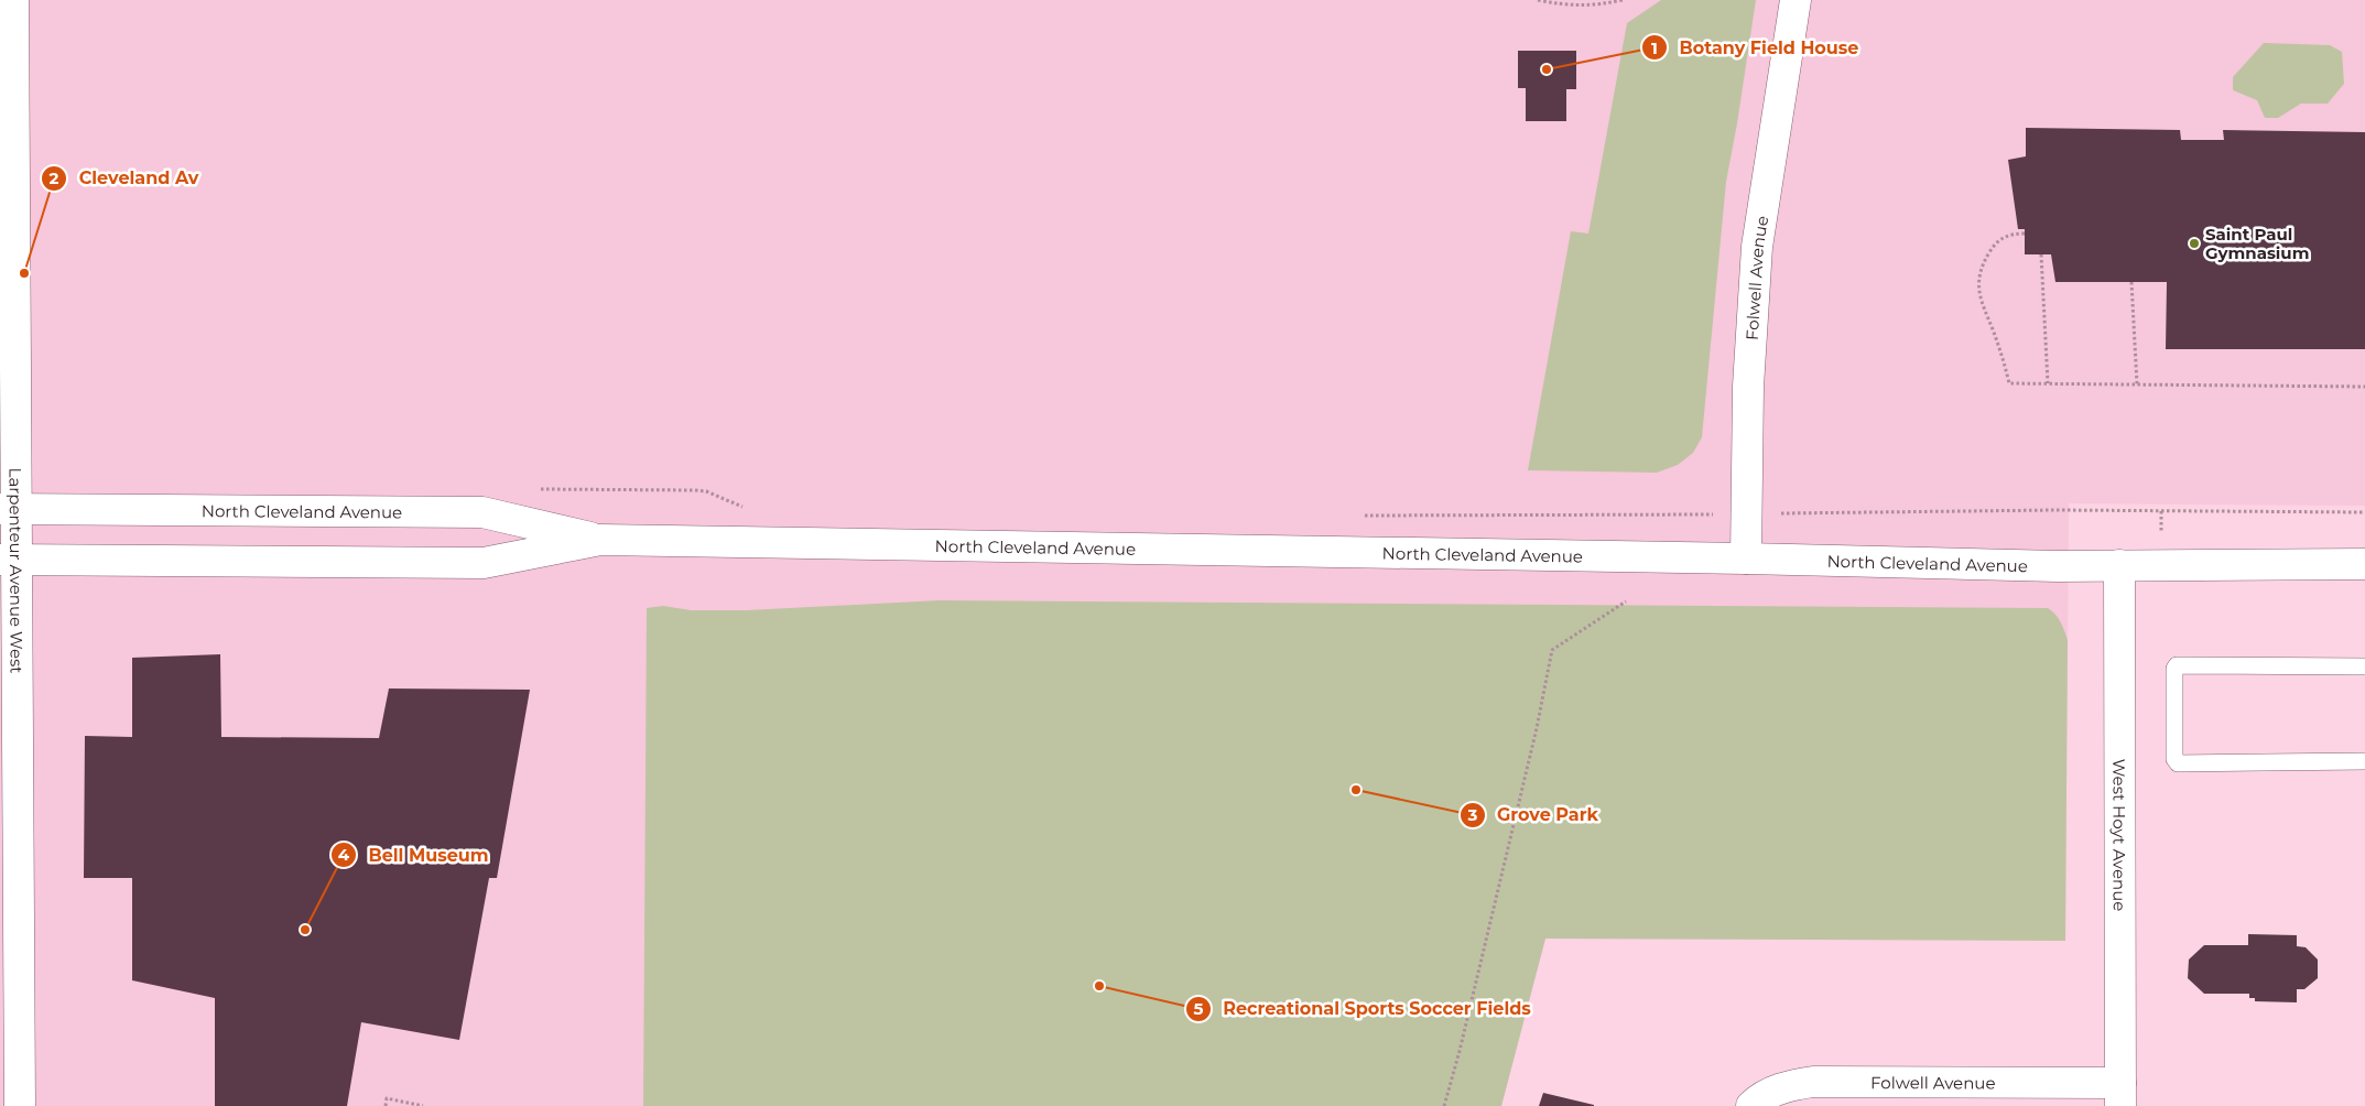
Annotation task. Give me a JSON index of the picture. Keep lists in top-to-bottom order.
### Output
{
  "streets": {
    "main road": [
      "Folwell Avenue",
      "North Cleveland Avenue",
      "Larpenteur Avenue West",
      "West Hoyt Avenue"
    ]
  },
  "crossings": [
    ["Folwell Avenue", "North Cleveland Avenue"],
    ["Folwell Avenue", "West Hoyt Avenue"],
    ["North Cleveland Avenue", "Larpenteur Avenue West"],
    ["North Cleveland Avenue", "West Hoyt Avenue"]
  ],
  "places": [
    "Botany Field House",
    "Saint Paul Gymnasium",
    "Cleveland Av",
    "Grove Park",
    "Bell Museum",
    "Recreational Sports Soccer Fields"
  ]
}
